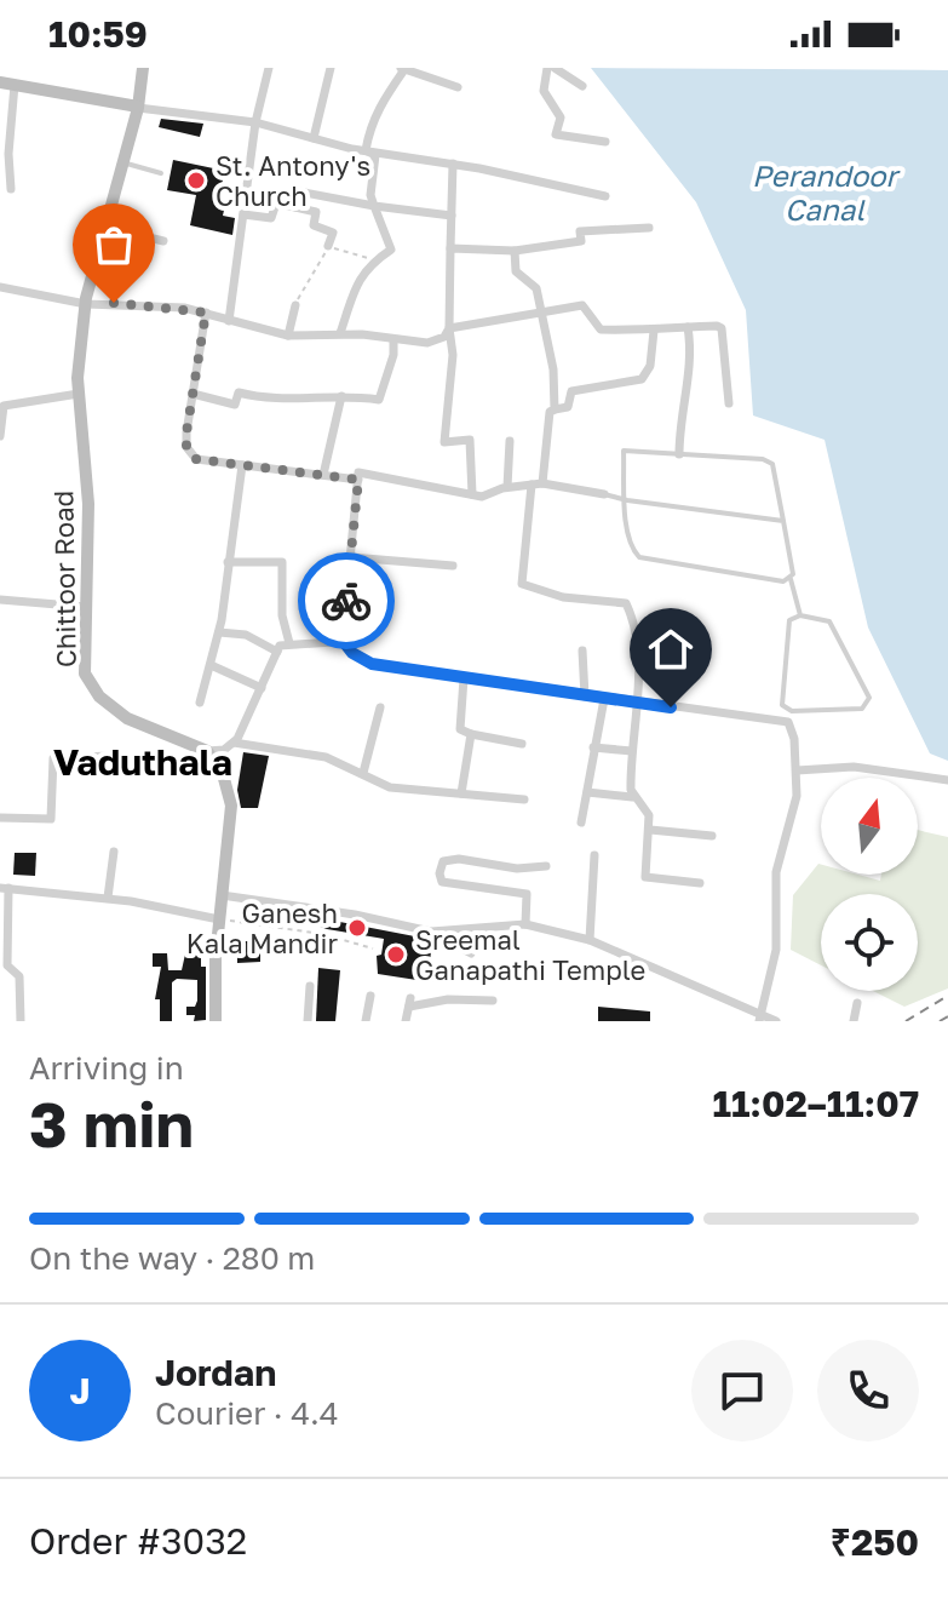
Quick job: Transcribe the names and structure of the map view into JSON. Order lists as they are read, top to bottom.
{
  "streets": {
    "main road": ["Chittoor Road"]
  },
  "districts": ["Vaduthala"],
  "water": ["Perandoor Canal"],
  "places": ["St. Antony's Church", "Ganesh Kala Mandir", "Sreemal Ganapathi Temple"],
  "north": "top",
  "page": {
    "status": "10:59",
    "heading": ["3 min", "Arriving in", "11:02–11:07"],
    "panel": [
      "Jordan",
      "Courier · 4.4",
      "Order #3032",
      "₹250"
    ],
    "bar": "On the way · 280 m",
    "round": "J"
  }
}
